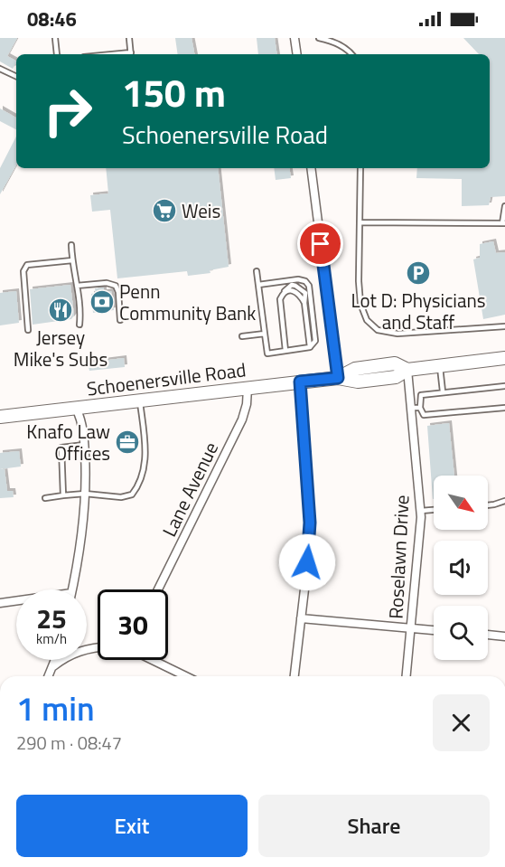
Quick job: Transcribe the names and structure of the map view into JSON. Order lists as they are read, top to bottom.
{
  "streets": {
    "main road": ["Schoenersville Road"],
    "street": ["Lane Avenue", "Roselawn Drive"]
  },
  "crossings": [
    ["Schoenersville Road", "Lane Avenue"],
    ["Schoenersville Road", "Roselawn Drive"]
  ],
  "places": {
    "supermarket": ["Weis"],
    "parking": ["Lot D: Physicians and Staff"],
    "bank": ["Penn Community Bank"],
    "restaurant": ["Jersey Mike's Subs"],
    "office": ["Knafo Law Offices"]
  },
  "north": "bottom right",
  "page": {
    "status": "08:46",
    "turn": ["150 m", "Schoenersville Road"],
    "speed": "25 km/h",
    "limit": "30",
    "heading": ["1 min", "290 m · 08:47"],
    "buttons": ["Exit", "Share"]
  }
}
